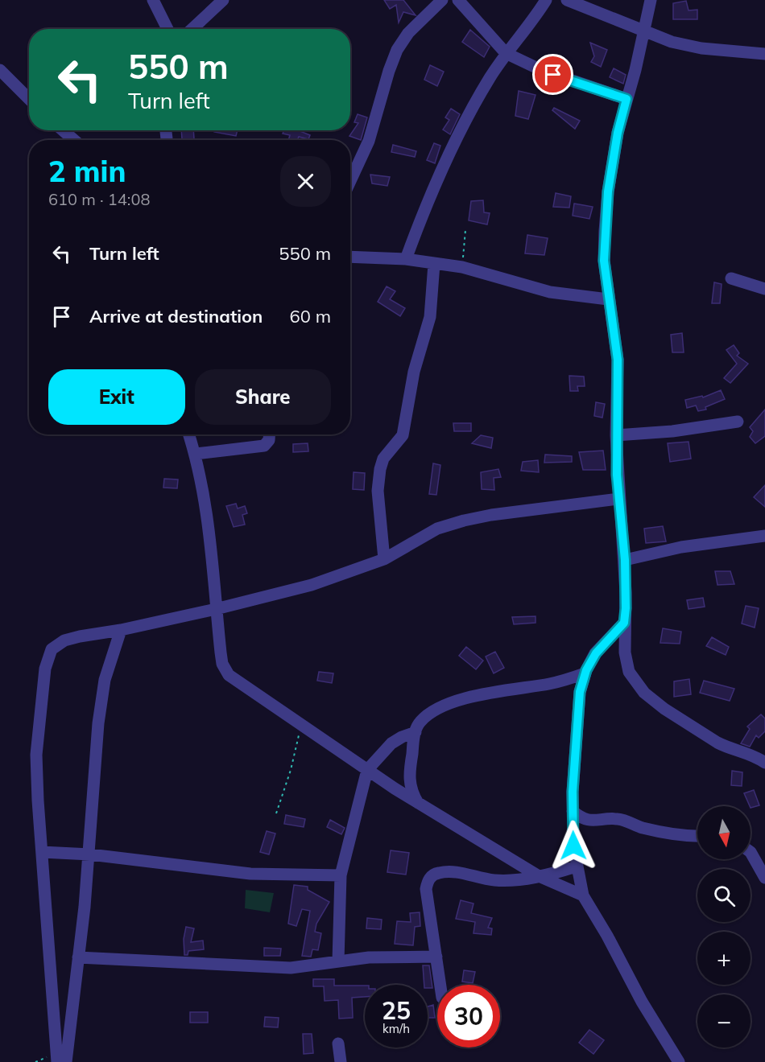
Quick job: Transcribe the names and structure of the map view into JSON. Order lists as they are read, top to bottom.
{
  "north": "bottom",
  "page": {
    "turn": ["550 m", "Turn left"],
    "heading": ["2 min", "610 m · 14:08"],
    "list": [
      {
        "name": "Turn left",
        "value": "550 m"
      },
      {
        "name": "Arrive at destination",
        "value": "60 m"
      }
    ],
    "buttons": ["Exit", "Share"],
    "map_buttons": ["+", "−"],
    "speed": "25 km/h",
    "limit": "30"
  }
}
